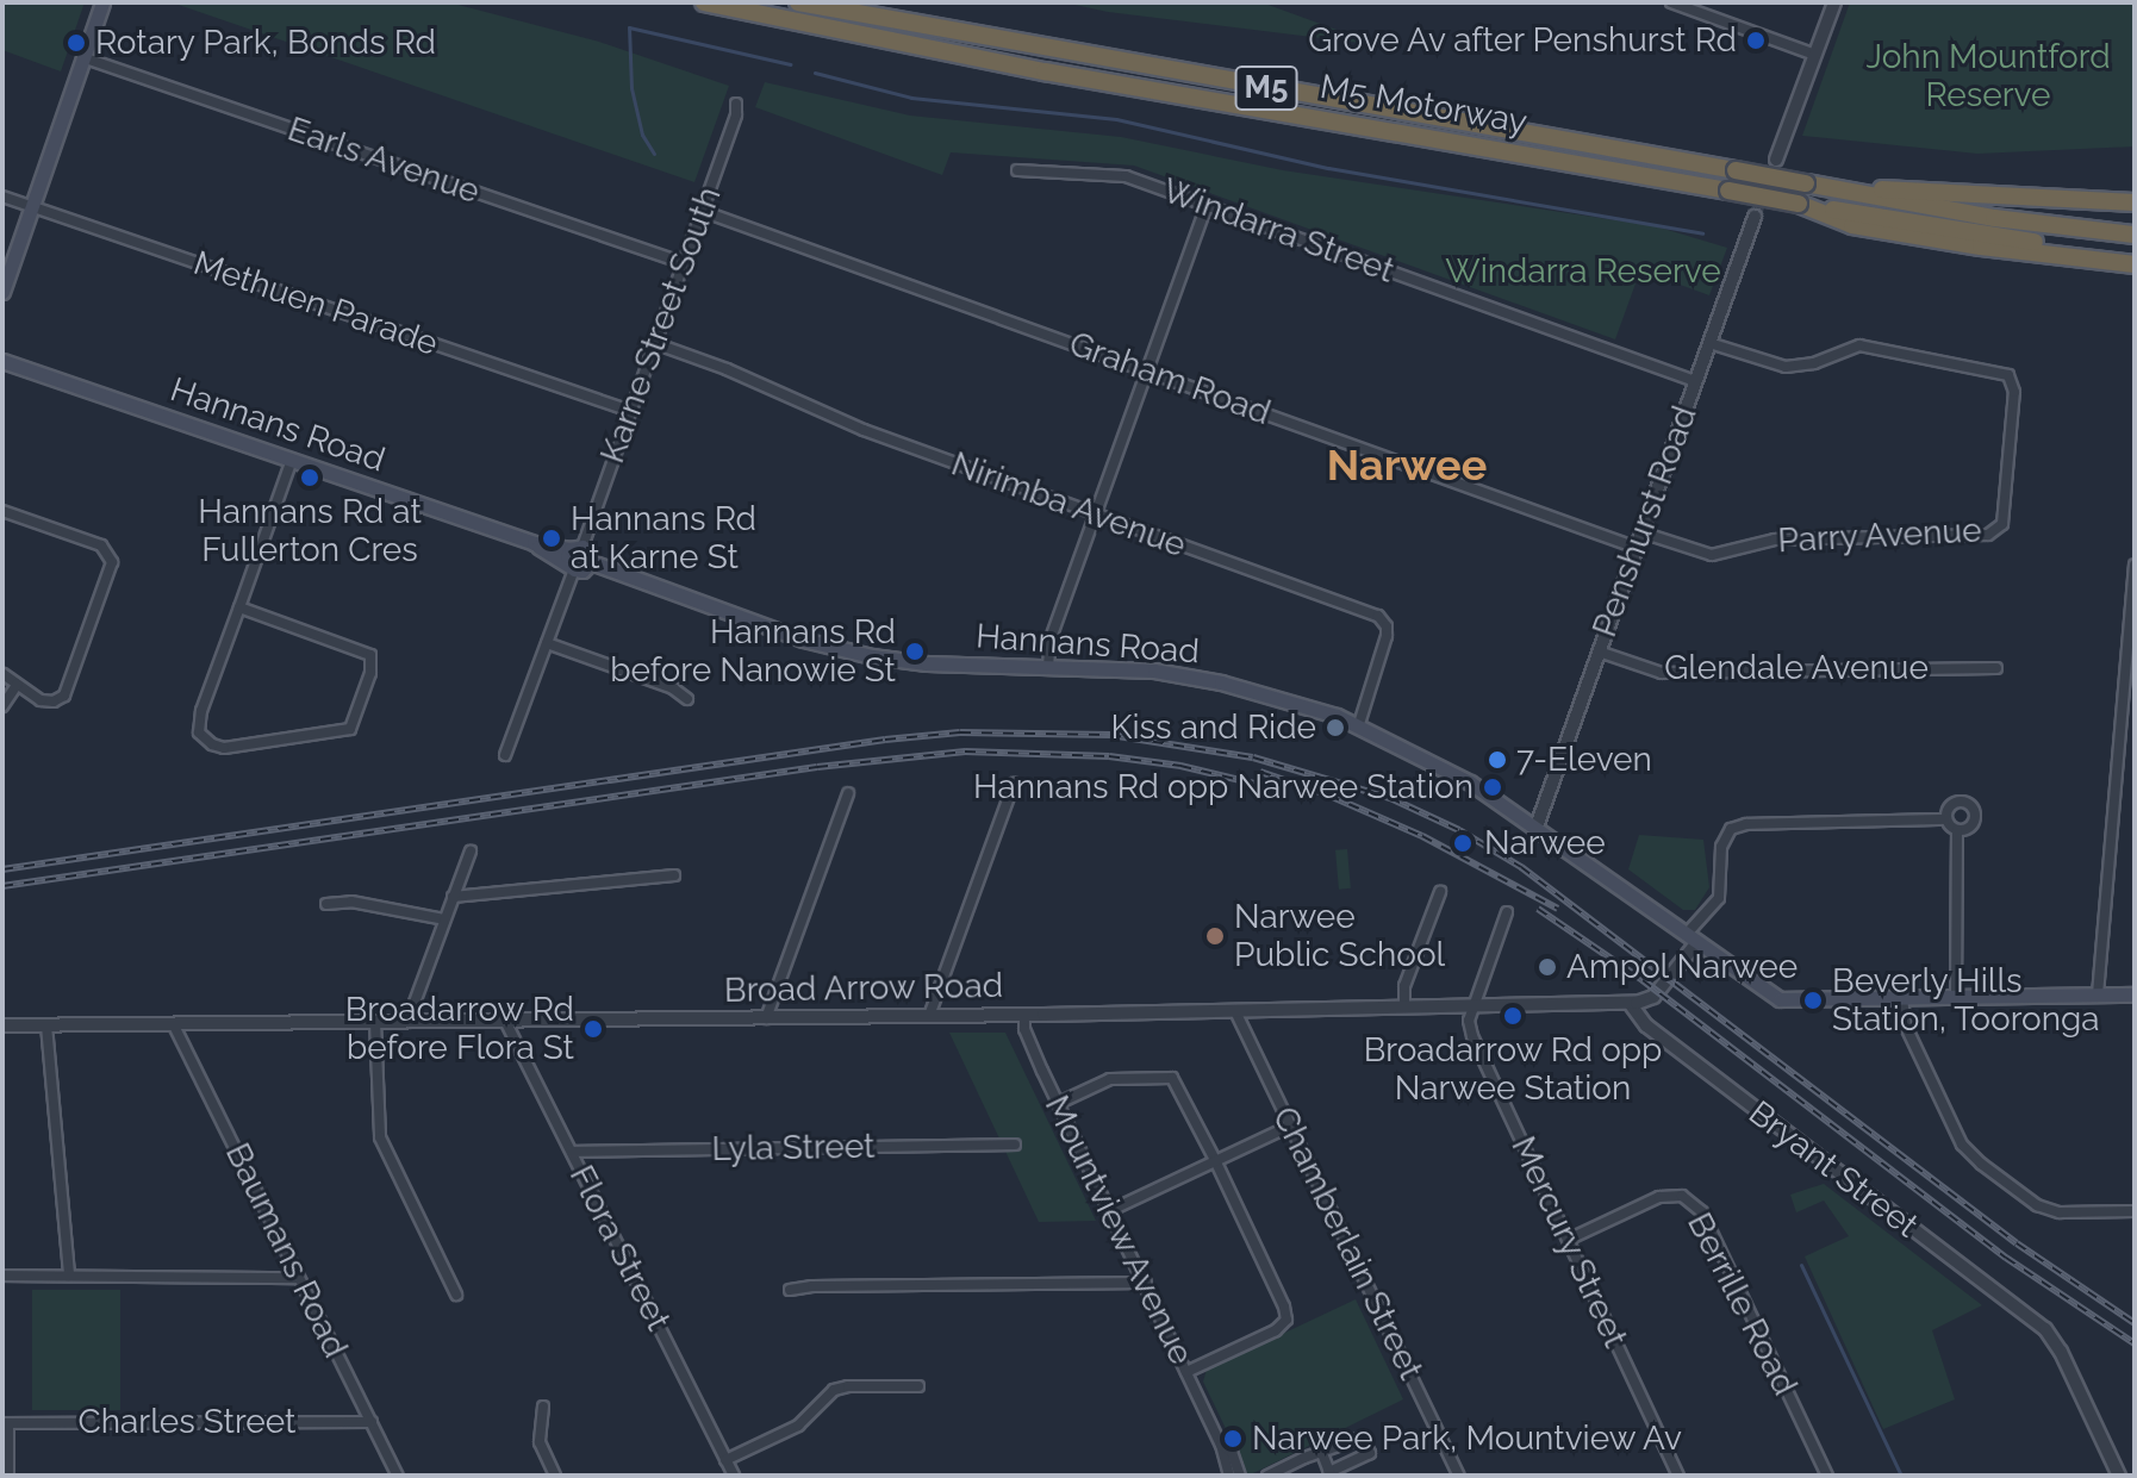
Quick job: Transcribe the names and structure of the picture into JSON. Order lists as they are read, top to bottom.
{
  "streets": {
    "highway": ["M5", "M5 Motorway"],
    "main road": ["Hannans Road"],
    "street": [
      "Earls Avenue",
      "Windarra Street",
      "Methuen Parade",
      "Karne Street South",
      "Graham Road",
      "Nirimba Avenue",
      "Penshurst Road",
      "Parry Avenue",
      "Glendale Avenue",
      "Broad Arrow Road",
      "Lyla Street",
      "Bryant Street",
      "Mountview Avenue",
      "Mercury Street",
      "Chamberlain Street",
      "Flora Street",
      "Baumans Road",
      "Berrille Road",
      "Charles Street"
    ]
  },
  "crossings": [
    ["M5", "M5 Motorway"],
    ["Earls Avenue", "Karne Street South"],
    ["Windarra Street", "Penshurst Road"],
    ["Methuen Parade", "Karne Street South"],
    ["Karne Street South", "Graham Road"],
    ["Karne Street South", "Hannans Road"],
    ["Karne Street South", "Nirimba Avenue"],
    ["Graham Road", "Penshurst Road"],
    ["Hannans Road", "Nirimba Avenue"],
    ["Hannans Road", "Penshurst Road"],
    ["Penshurst Road", "Parry Avenue"],
    ["Penshurst Road", "Glendale Avenue"],
    ["Broad Arrow Road", "Bryant Street"],
    ["Broad Arrow Road", "Mountview Avenue"],
    ["Broad Arrow Road", "Mercury Street"],
    ["Broad Arrow Road", "Chamberlain Street"],
    ["Broad Arrow Road", "Flora Street"],
    ["Broad Arrow Road", "Baumans Road"],
    ["Lyla Street", "Flora Street"],
    ["Mercury Street", "Berrille Road"],
    ["Baumans Road", "Charles Street"]
  ],
  "districts": ["Narwee"],
  "parks": ["John Mountford Reserve", "Windarra Reserve"],
  "places": [
    "Grove Av after Penshurst Rd",
    "Rotary Park, Bonds Rd",
    "Hannans Rd at Fullerton Cres",
    "Hannans Rd at Karne St",
    "Hannans Rd before Nanowie St",
    "Kiss and Ride",
    "7-Eleven",
    "Hannans Rd opp Narwee Station",
    "Narwee",
    "Narwee Public School",
    "Ampol Narwee",
    "Beverly Hills Station, Tooronga",
    "Broadarrow Rd opp Narwee Station",
    "Broadarrow Rd before Flora St",
    "Narwee Park, Mountview Av"
  ]
}
